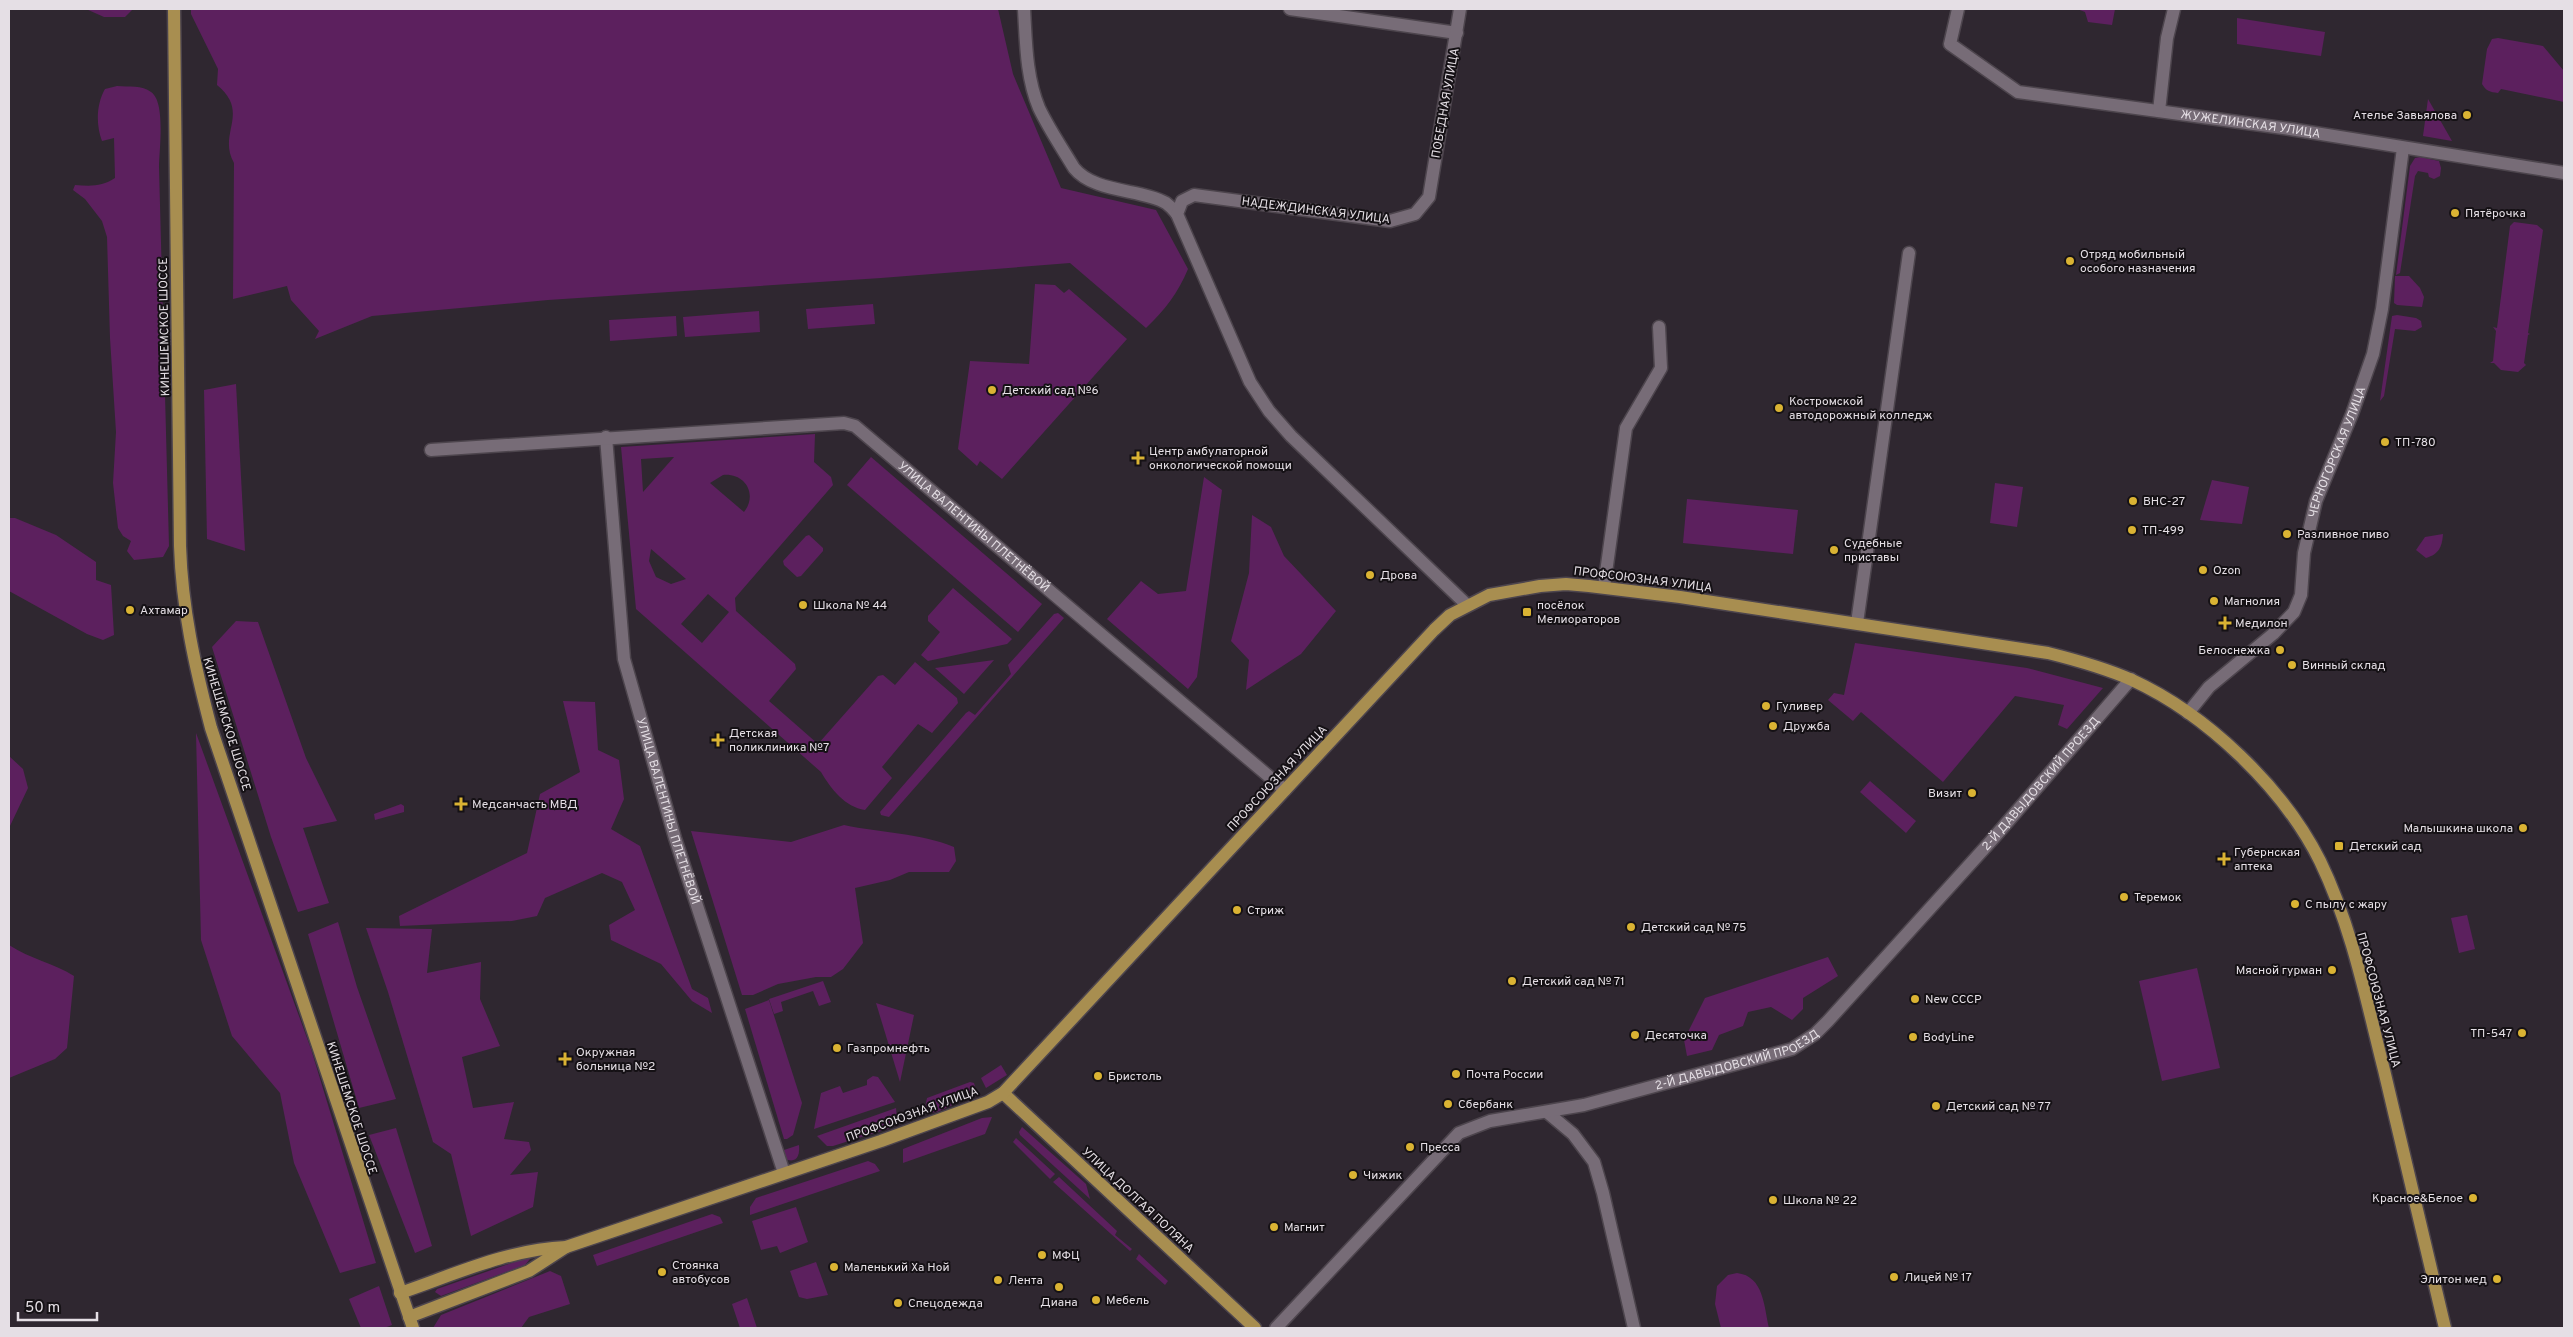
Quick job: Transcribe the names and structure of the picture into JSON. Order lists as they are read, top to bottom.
{
  "streets": {
    "main road": ["КИНЕШЕМСКОЕ ШОССЕ", "ПРОФСОЮЗНАЯ УЛИЦА", "УЛИЦА ДОЛГАЯ ПОЛЯНА"],
    "street": [
      "ПОБЕДНАЯ УЛИЦА",
      "ЖУЖЕЛИНСКАЯ УЛИЦА",
      "НАДЕЖДИНСКАЯ УЛИЦА",
      "ЧЕРНОГОРСКАЯ УЛИЦА",
      "УЛИЦА ВАЛЕНТИНЫ ПЛЕТНЁВОЙ",
      "2-Й ДАВЫДОВСКИЙ ПРОЕЗД"
    ]
  },
  "crossings": [
    ["ПОБЕДНАЯ УЛИЦА", "НАДЕЖДИНСКАЯ УЛИЦА"],
    ["ЖУЖЕЛИНСКАЯ УЛИЦА", "ЧЕРНОГОРСКАЯ УЛИЦА"],
    ["КИНЕШЕМСКОЕ ШОССЕ", "ПРОФСОЮЗНАЯ УЛИЦА"],
    ["ЧЕРНОГОРСКАЯ УЛИЦА", "ПРОФСОЮЗНАЯ УЛИЦА"],
    ["УЛИЦА ВАЛЕНТИНЫ ПЛЕТНЁВОЙ", "ПРОФСОЮЗНАЯ УЛИЦА"],
    ["ПРОФСОЮЗНАЯ УЛИЦА", "2-Й ДАВЫДОВСКИЙ ПРОЕЗД"],
    ["ПРОФСОЮЗНАЯ УЛИЦА", "УЛИЦА ДОЛГАЯ ПОЛЯНА"]
  ],
  "places": {
    "other": [
      "Ателье Завьялова",
      "Пятёрочка",
      "Отряд мобильный особого назначения",
      "Детский сад №6",
      "Костромской автодорожный колледж",
      "ТП-780",
      "ВНС-27",
      "ТП-499",
      "Разливное пиво",
      "Судебные приставы",
      "Ozon",
      "Дрова",
      "Магнолия",
      "Школа № 44",
      "Ахтамар",
      "Белоснежка",
      "Винный склад",
      "Гуливер",
      "Дружба",
      "Визит",
      "Малышкина школа",
      "Теремок",
      "С пылу с жару",
      "Стриж",
      "Детский сад № 75",
      "Мясной гурман",
      "Детский сад № 71",
      "New СССР",
      "ТП-547",
      "Десяточка",
      "BodyLine",
      "Газпромнефть",
      "Почта России",
      "Бристоль",
      "Сбербанк",
      "Детский сад № 77",
      "Пресса",
      "Чижик",
      "Красное&Белое",
      "Школа № 22",
      "Магнит",
      "МФЦ",
      "Маленький Ха Ной",
      "Стоянка автобусов",
      "Лицей № 17",
      "Элитон мед",
      "Лента",
      "Диана",
      "Мебель",
      "Спецодежда"
    ],
    "health": [
      "Центр амбулаторной онкологической помощи",
      "Медилон",
      "Детская поликлиника №7",
      "Медсанчасть МВД",
      "Губернская аптека",
      "Окружная больница №2"
    ],
    "transit": ["посёлок Мелиораторов", "Детский сад"]
  },
  "scale_bar": "50 m"
}
